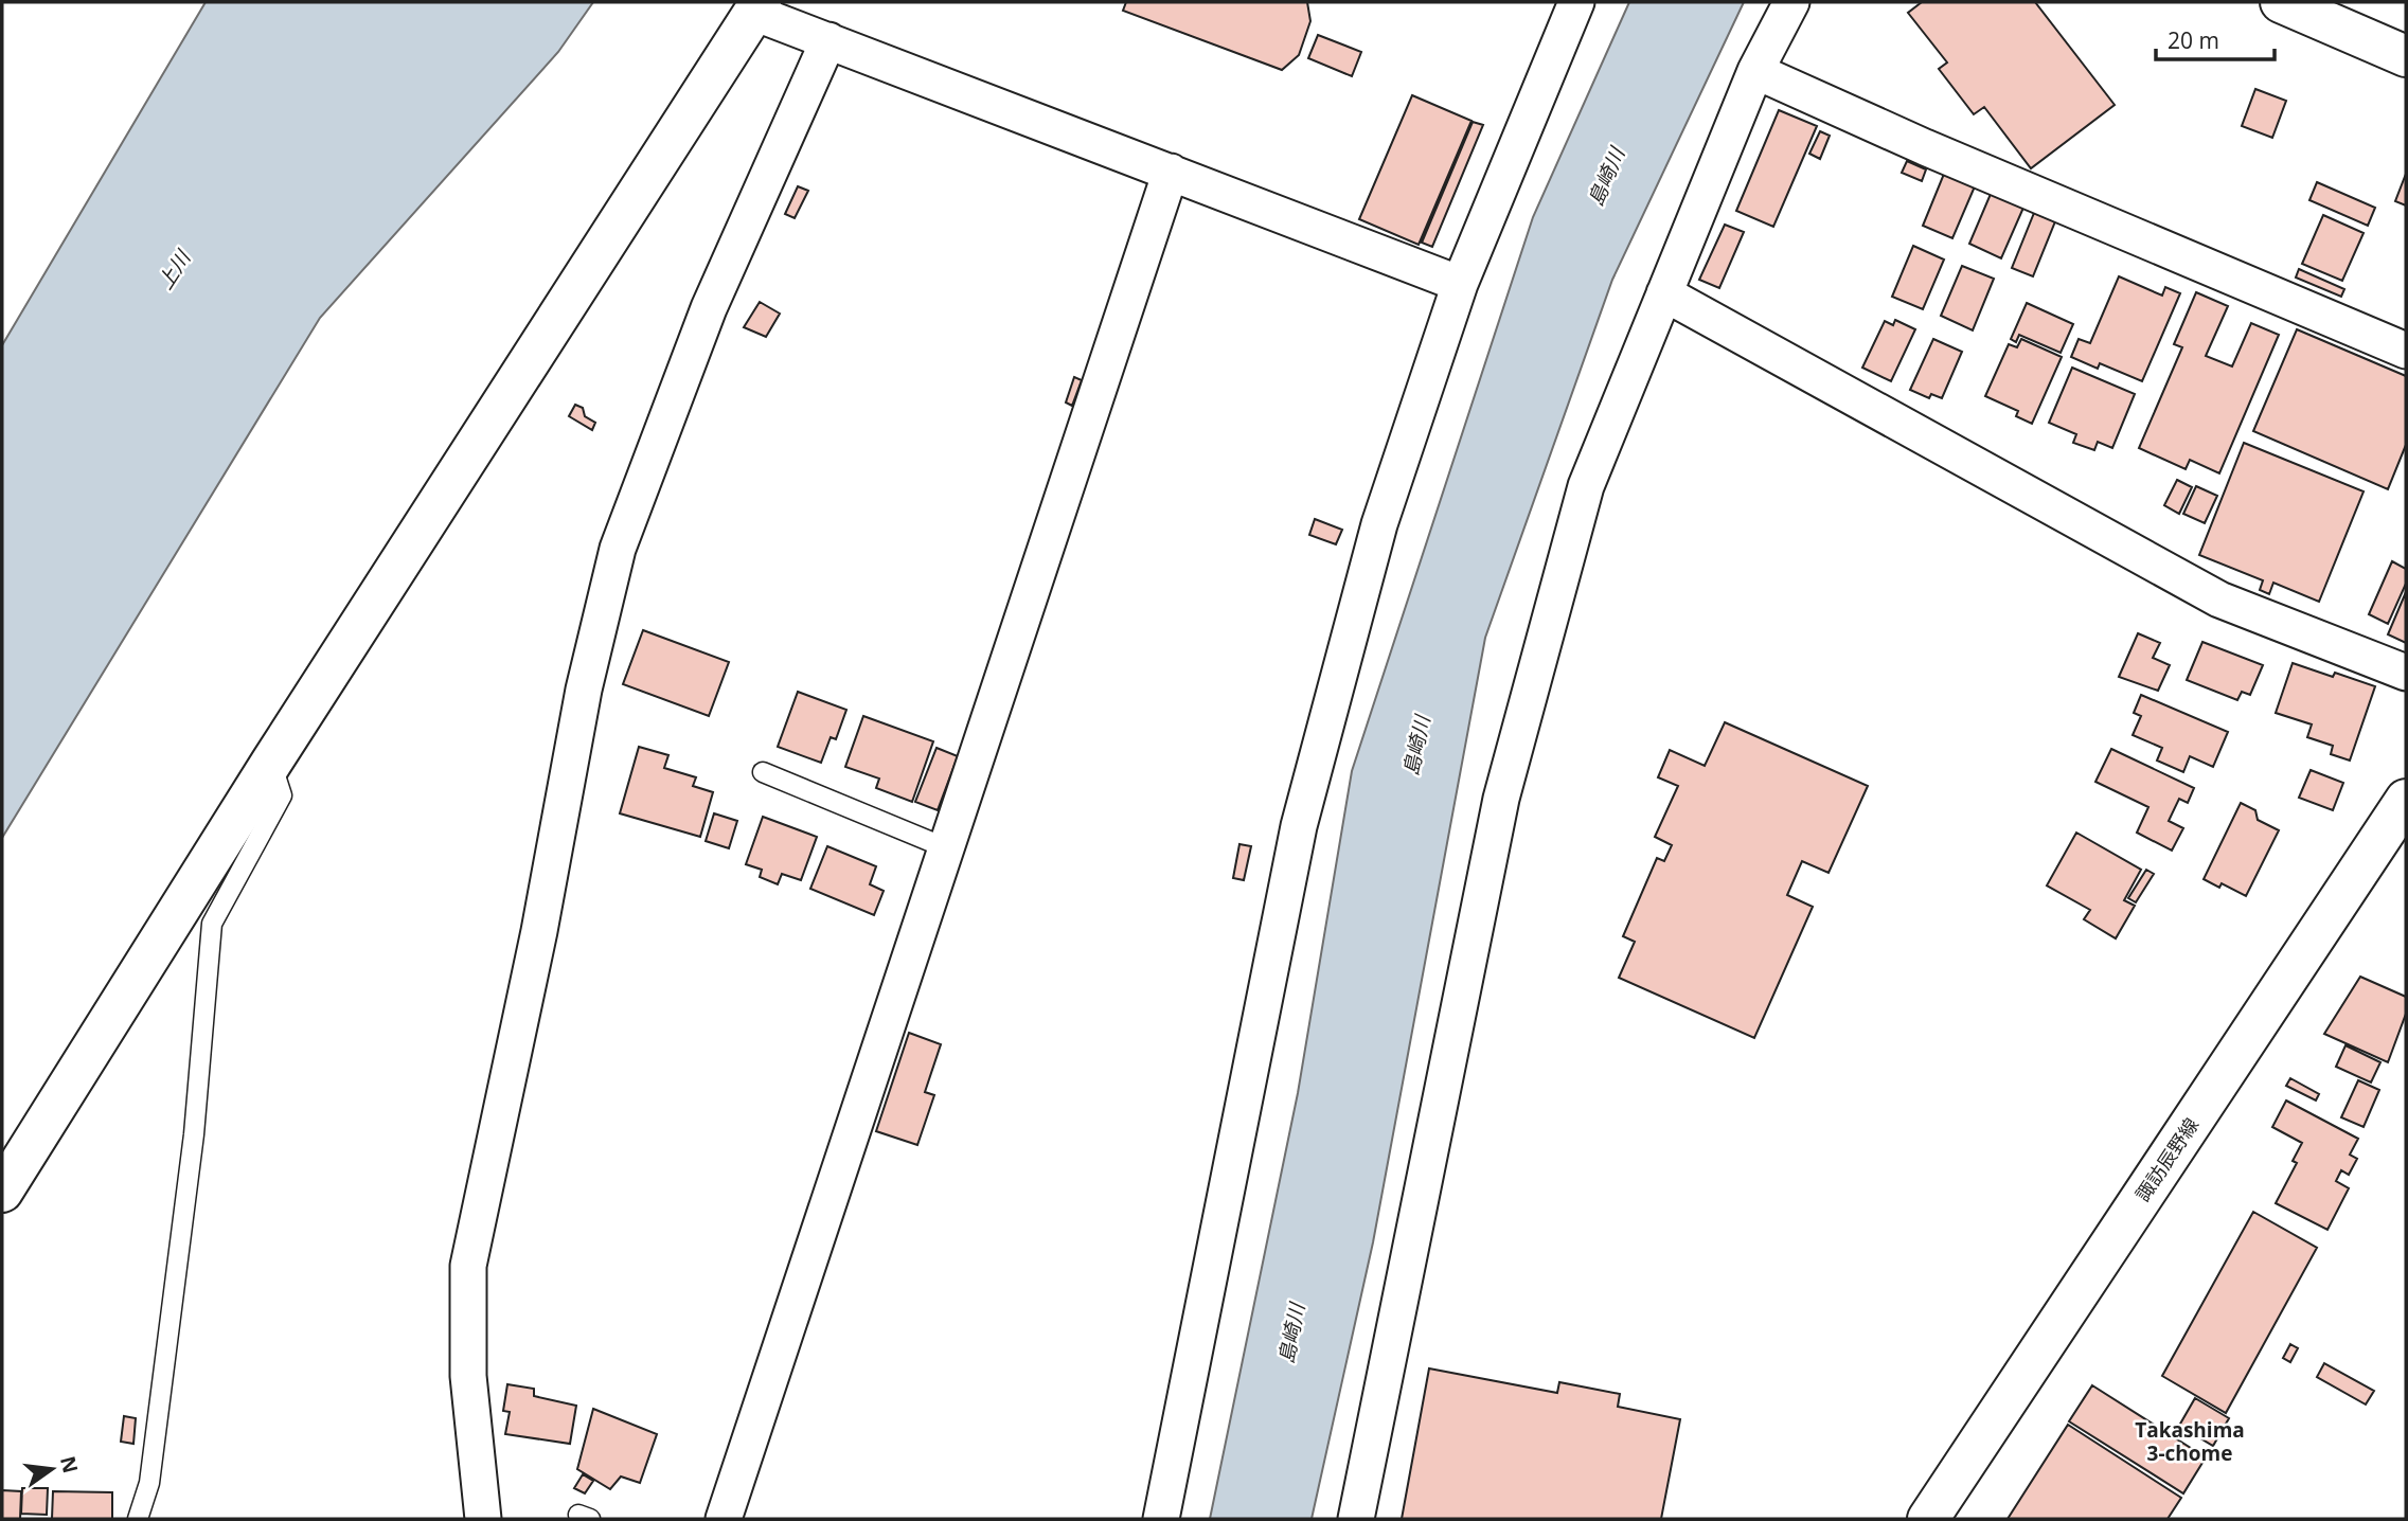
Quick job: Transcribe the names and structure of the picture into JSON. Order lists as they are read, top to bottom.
{
  "streets": {
    "street": ["諏訪辰野線"]
  },
  "districts": ["Takashima 3-chome"],
  "water": ["島崎川", "上川"],
  "scale_bar": "20 m",
  "north": "right"
}
